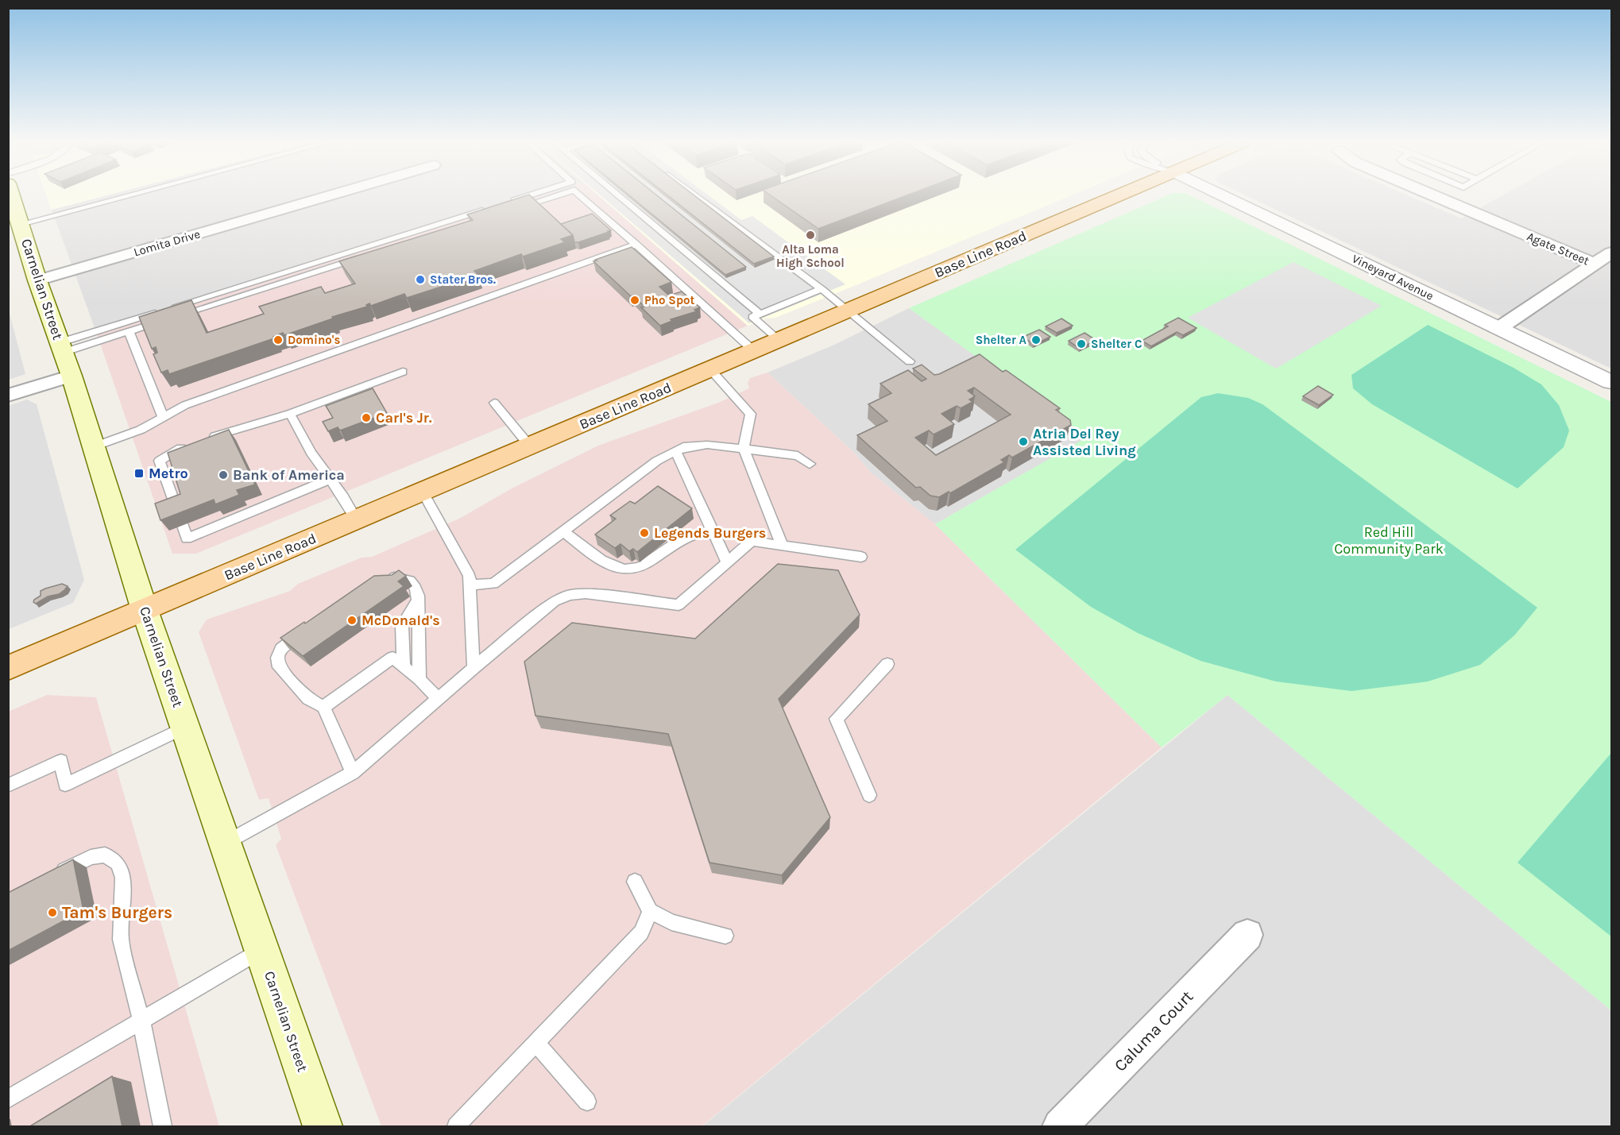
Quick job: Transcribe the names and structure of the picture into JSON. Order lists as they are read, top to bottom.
{
  "streets": {
    "main road": ["Base Line Road", "Carnelian Street"],
    "street": [
      "Lomita Drive",
      "Agate Street",
      "Vineyard Avenue",
      "Caluma Court"
    ]
  },
  "crossings": [
    ["Lomita Drive", "Carnelian Street"],
    ["Base Line Road", "Carnelian Street"]
  ],
  "parks": ["Red Hill Community Park"],
  "places": {
    "other": [
      "Alta Loma High School",
      "Stater Bros.",
      "Pho Spot",
      "Domino's",
      "Shelter A",
      "Shelter C",
      "Carl's Jr.",
      "Atria Del Rey Assisted Living",
      "Bank of America",
      "Legends Burgers",
      "McDonald's",
      "Tam's Burgers"
    ],
    "transit": ["Metro"]
  }
}
